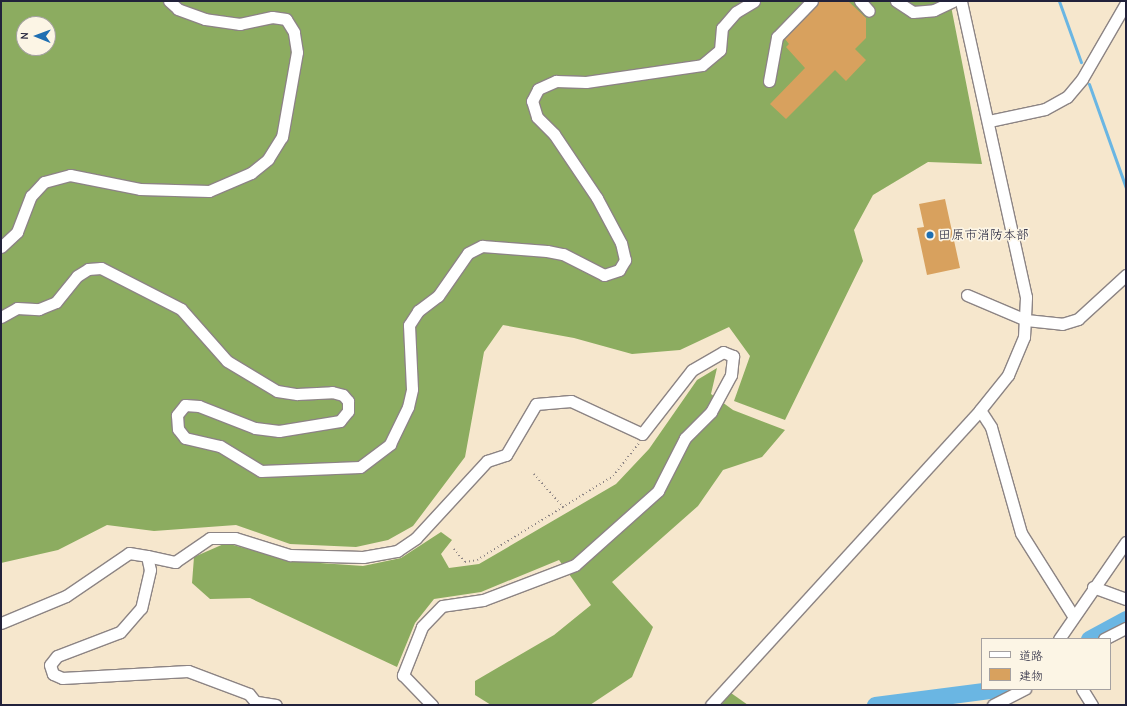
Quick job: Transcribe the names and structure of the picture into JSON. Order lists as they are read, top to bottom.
{
  "places": ["田原市消防本部"],
  "legend": ["道路", "建物"],
  "north": "left"
}
